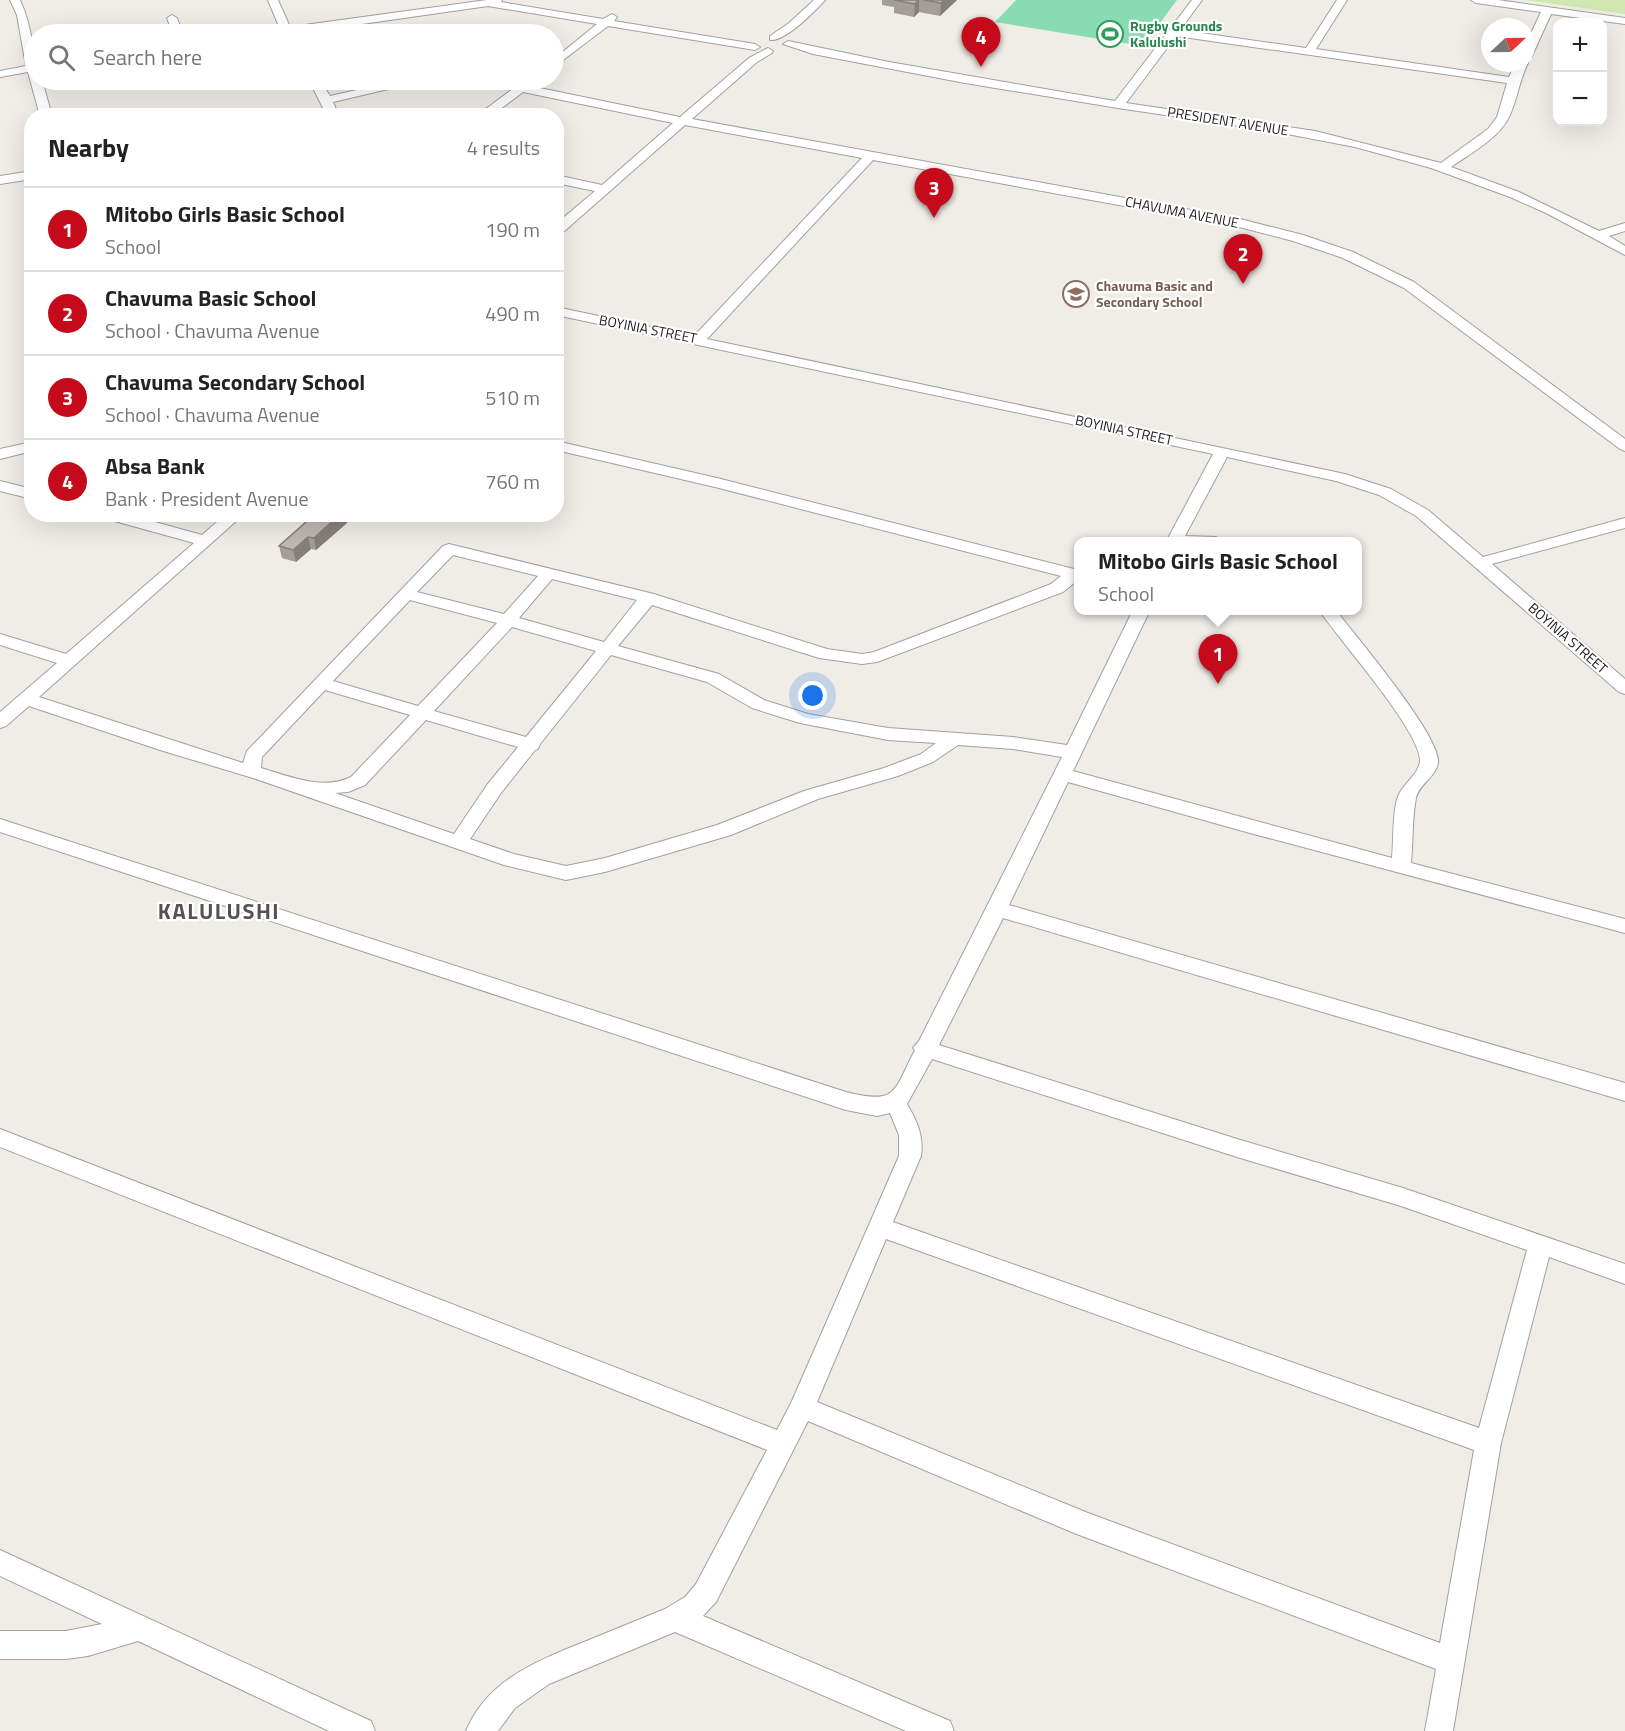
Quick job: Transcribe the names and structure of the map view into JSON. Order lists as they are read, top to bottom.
{
  "streets": {
    "street": ["PRESIDENT AVENUE", "CHAVUMA AVENUE", "BOYINIA STREET"]
  },
  "districts": ["KALULUSHI"],
  "places": {
    "sports": ["Rugby Grounds Kalulushi"],
    "school or university": ["Chavuma Basic and Secondary School"]
  },
  "north": "right",
  "page": {
    "pins": [
      "4",
      "3",
      "2",
      "1"
    ],
    "map_buttons": ["+", "−"],
    "search": "Search here",
    "heading": ["Nearby", "4 results"],
    "list": [
      {
        "mark": "1",
        "name": "Mitobo Girls Basic School",
        "note": "School",
        "value": "190 m"
      },
      {
        "mark": "2",
        "name": "Chavuma Basic School",
        "note": "School · Chavuma Avenue",
        "value": "490 m"
      },
      {
        "mark": "3",
        "name": "Chavuma Secondary School",
        "note": "School · Chavuma Avenue",
        "value": "510 m"
      },
      {
        "mark": "4",
        "name": "Absa Bank",
        "note": "Bank · President Avenue",
        "value": "760 m"
      }
    ],
    "popup": ["Mitobo Girls Basic School", "School"]
  }
}
